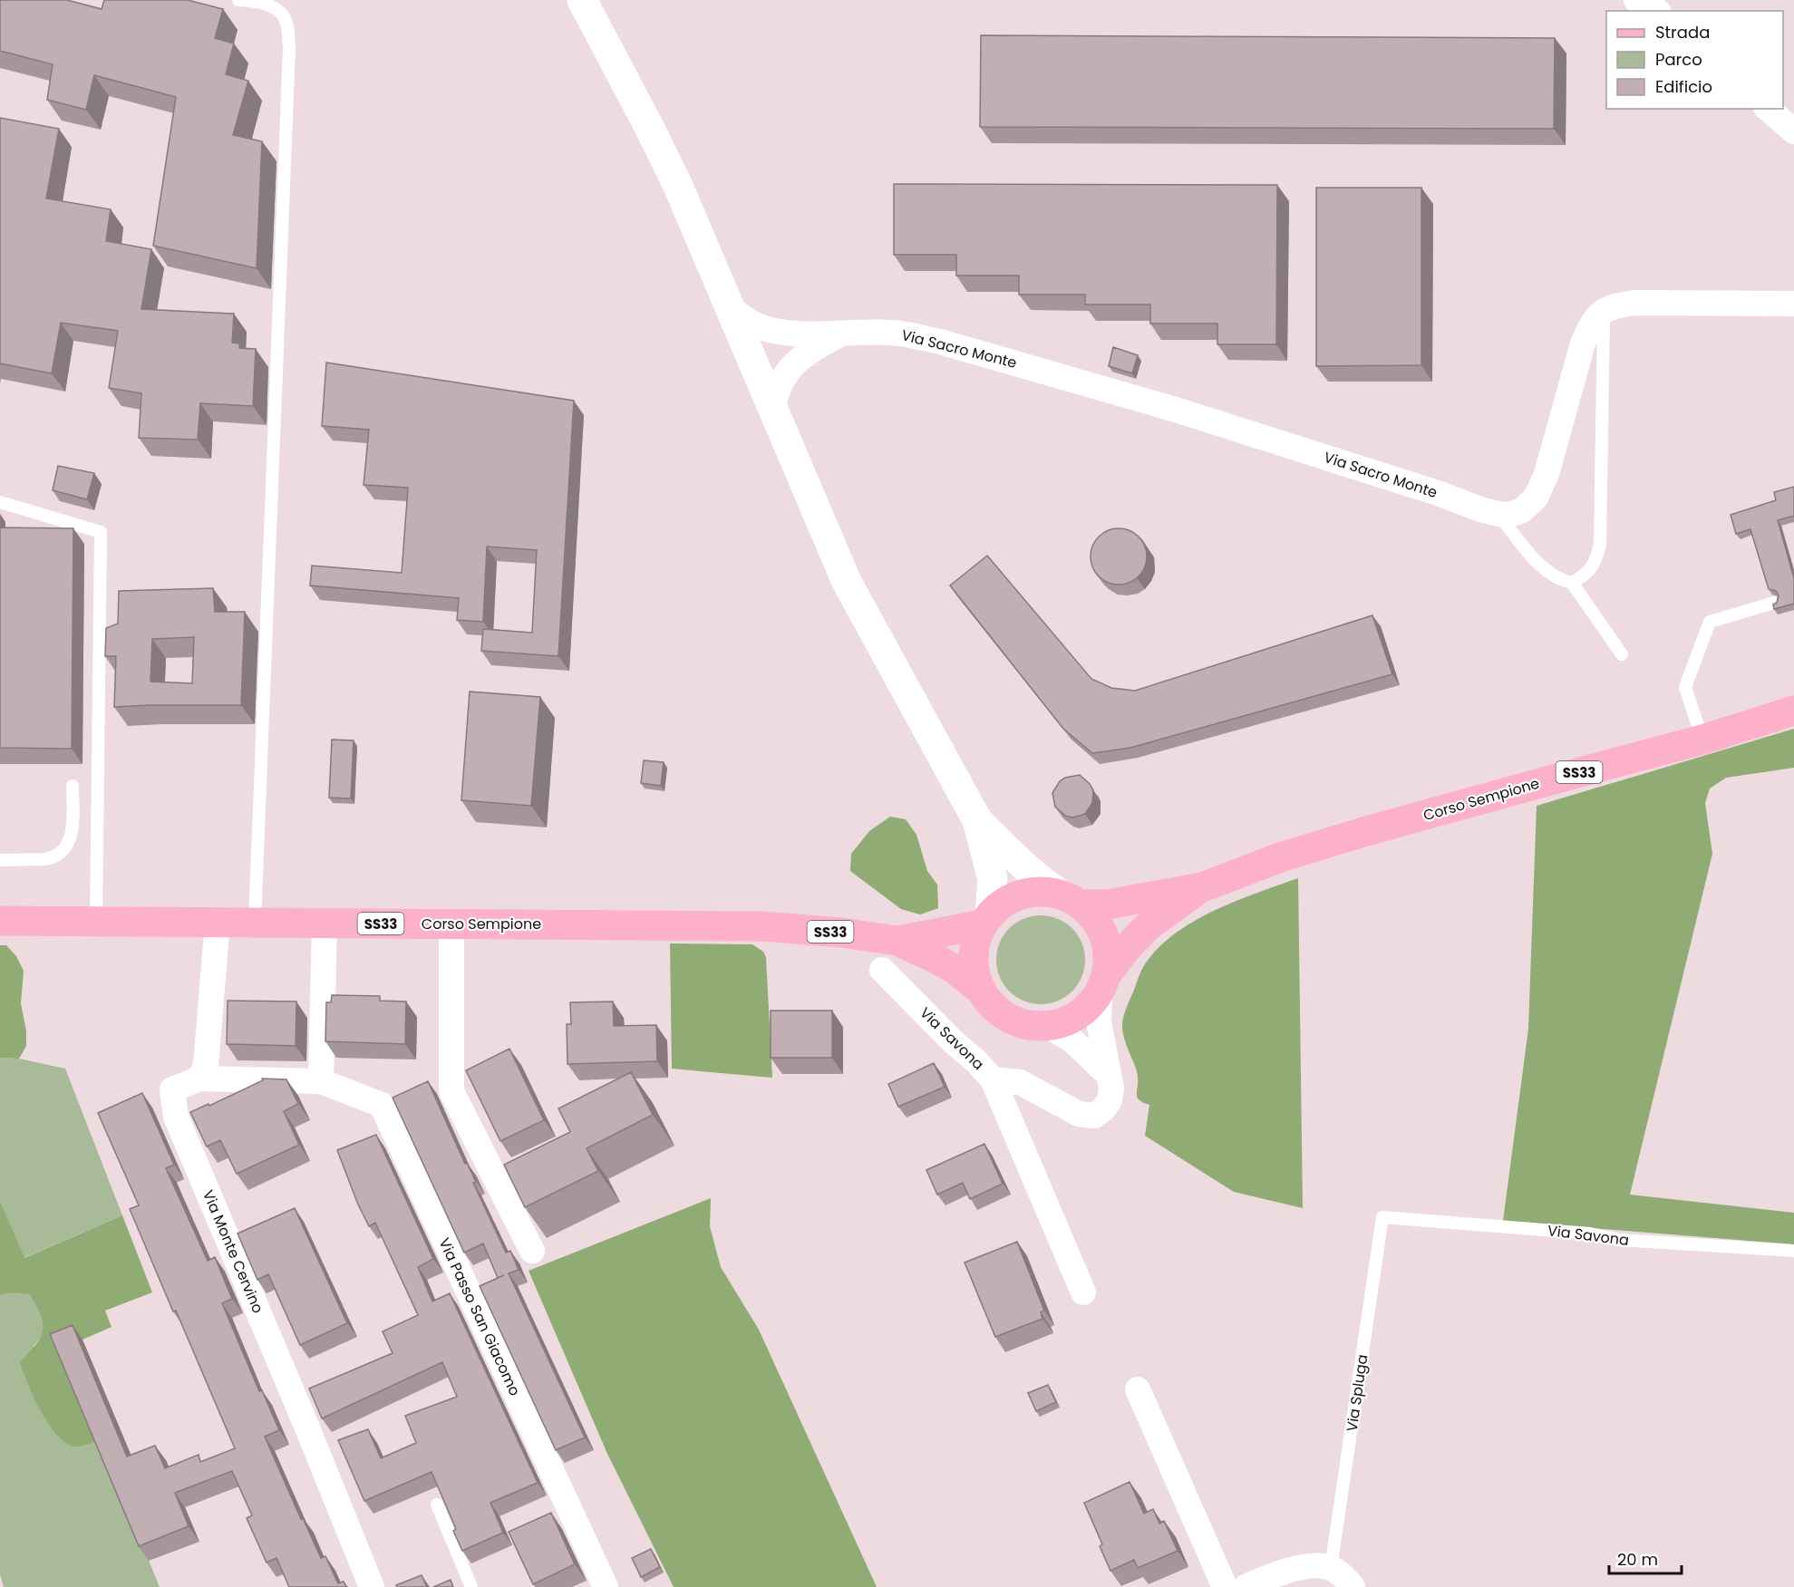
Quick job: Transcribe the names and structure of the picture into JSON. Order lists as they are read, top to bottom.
{
  "streets": {
    "main road": ["SS33", "Corso Sempione"],
    "street": [
      "Via Sacro Monte",
      "Via Savona",
      "Via Monte Cervino",
      "Via Passo San Giacomo"
    ],
    "lane": ["Via Spluga"]
  },
  "crossings": [
    ["Via Savona", "Via Spluga"],
    ["Via Monte Cervino", "Via Passo San Giacomo"]
  ],
  "legend": ["Strada", "Parco", "Edificio"],
  "scale_bar": "20 m"
}
